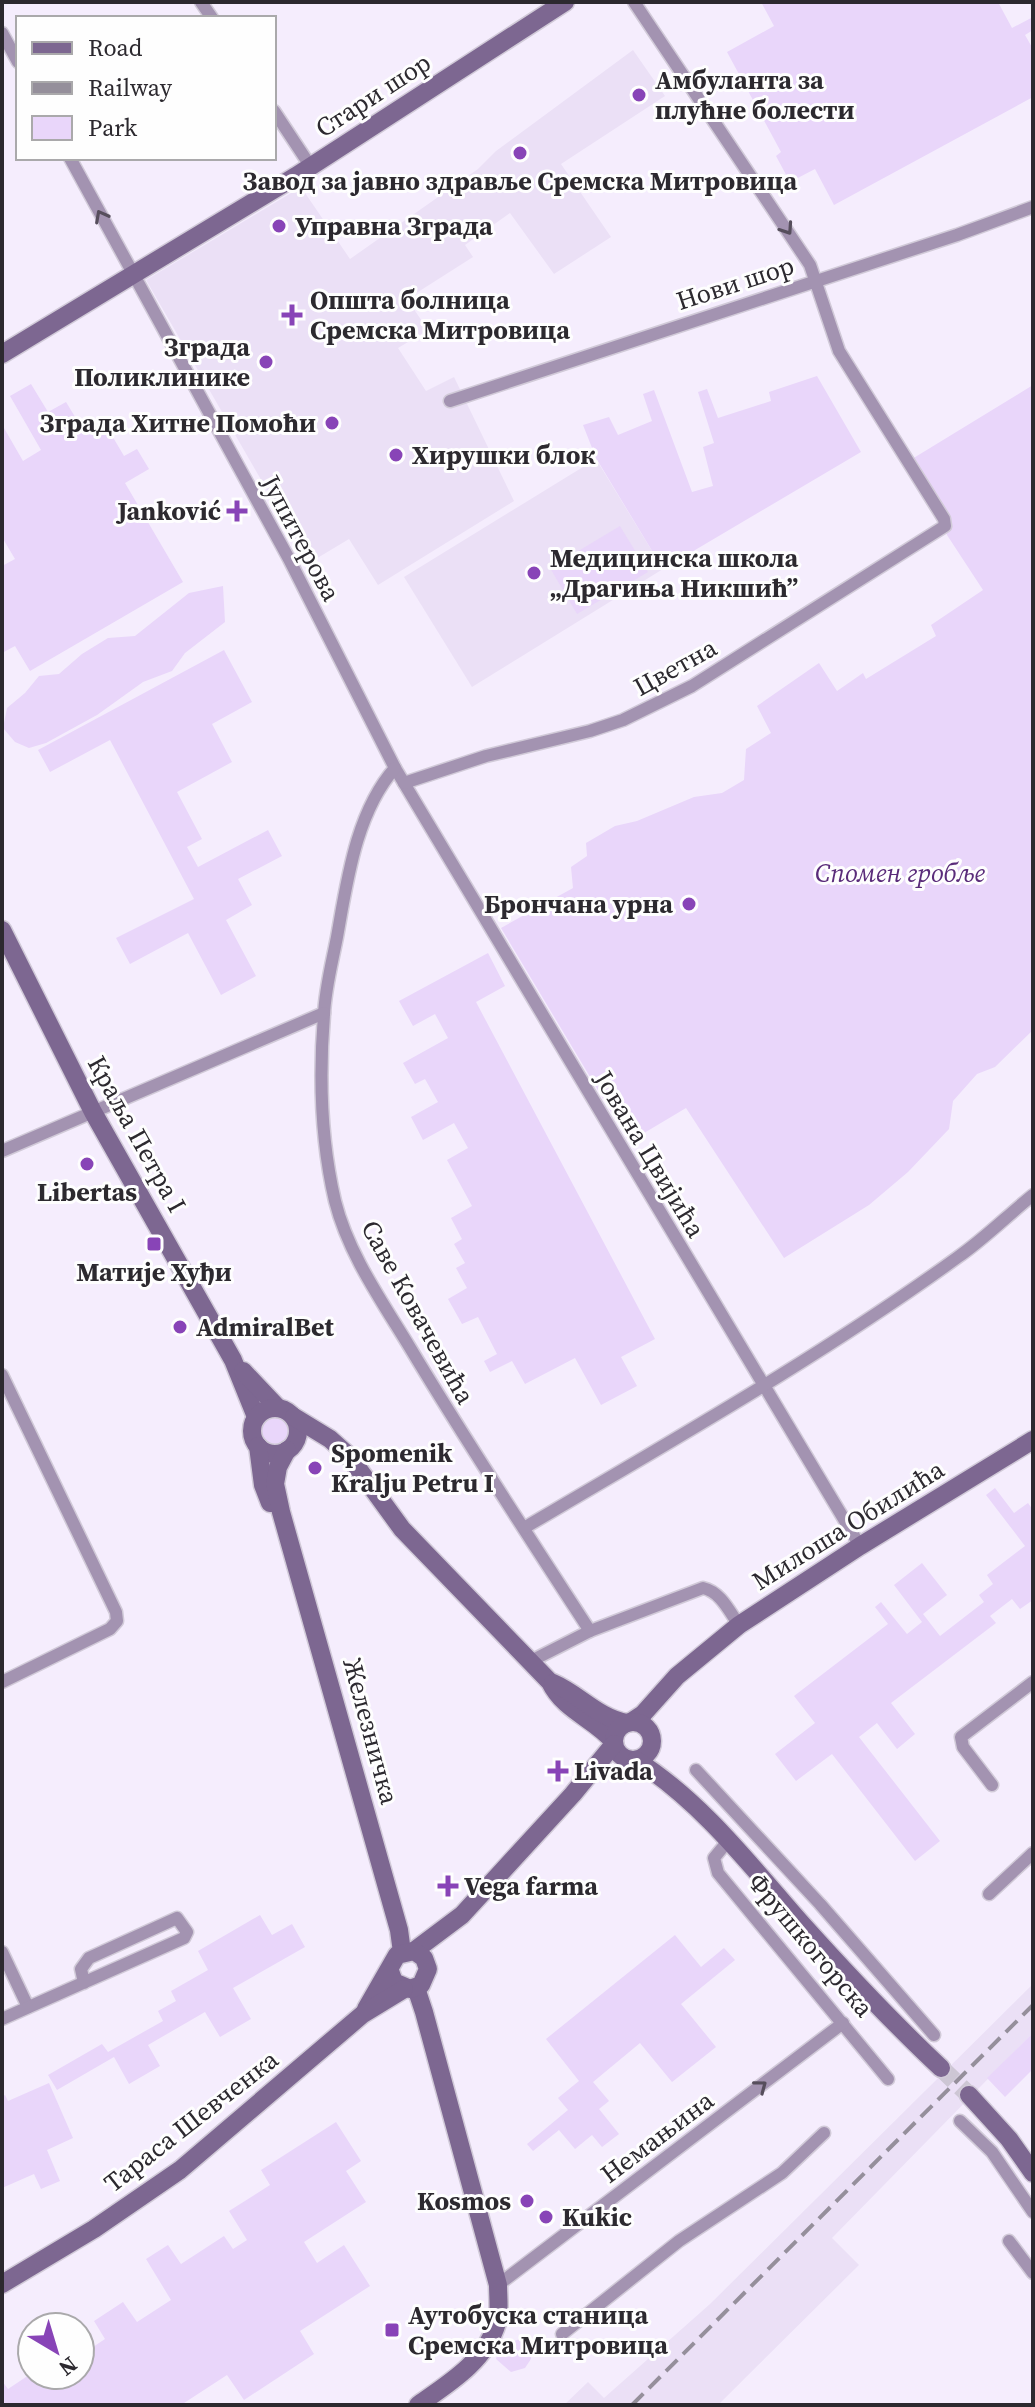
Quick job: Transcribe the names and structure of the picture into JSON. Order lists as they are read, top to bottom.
{
  "streets": {
    "street": [
      "Стари шор",
      "Нови шор",
      "Јупитерова",
      "Цветна",
      "Краља Петра I",
      "Јована Цвијића",
      "Саве Ковачевића",
      "Милоша Обилића",
      "Железничка",
      "Фрушкогорска",
      "Тараса Шевченка",
      "Немањина"
    ]
  },
  "crossings": [
    ["Стари шор", "Јупитерова"],
    ["Нови шор", "Цветна"],
    ["Јупитерова", "Цветна"],
    ["Јупитерова", "Јована Цвијића"],
    ["Јупитерова", "Саве Ковачевића"],
    ["Цветна", "Јована Цвијића"],
    ["Краља Петра I", "Железничка"],
    ["Јована Цвијића", "Милоша Обилића"],
    ["Милоша Обилића", "Фрушкогорска"],
    ["Железничка", "Тараса Шевченка"],
    ["Фрушкогорска", "Немањина"]
  ],
  "parks": ["Спомен гробље"],
  "places": {
    "other": [
      "Амбуланта за плућне болести",
      "Завод за јавно здравље Сремска Митровица",
      "Управна Зграда",
      "Зграда Поликлинике",
      "Зграда Хитне Помоћи",
      "Хирушки блок",
      "Медицинска школа „Драгиња Никшић”",
      "Брончана урна",
      "Libertas",
      "AdmiralBet",
      "Spomenik Kralju Petru I",
      "Kosmos",
      "Kukic"
    ],
    "health": [
      "Општа болница Сремска Митровица",
      "Janković",
      "Livada",
      "Vega farma"
    ],
    "transit": ["Матије Хуђи", "Аутобуска станица Сремска Митровица"]
  },
  "legend": ["Road", "Railway", "Park"],
  "north": "bottom right"
}
